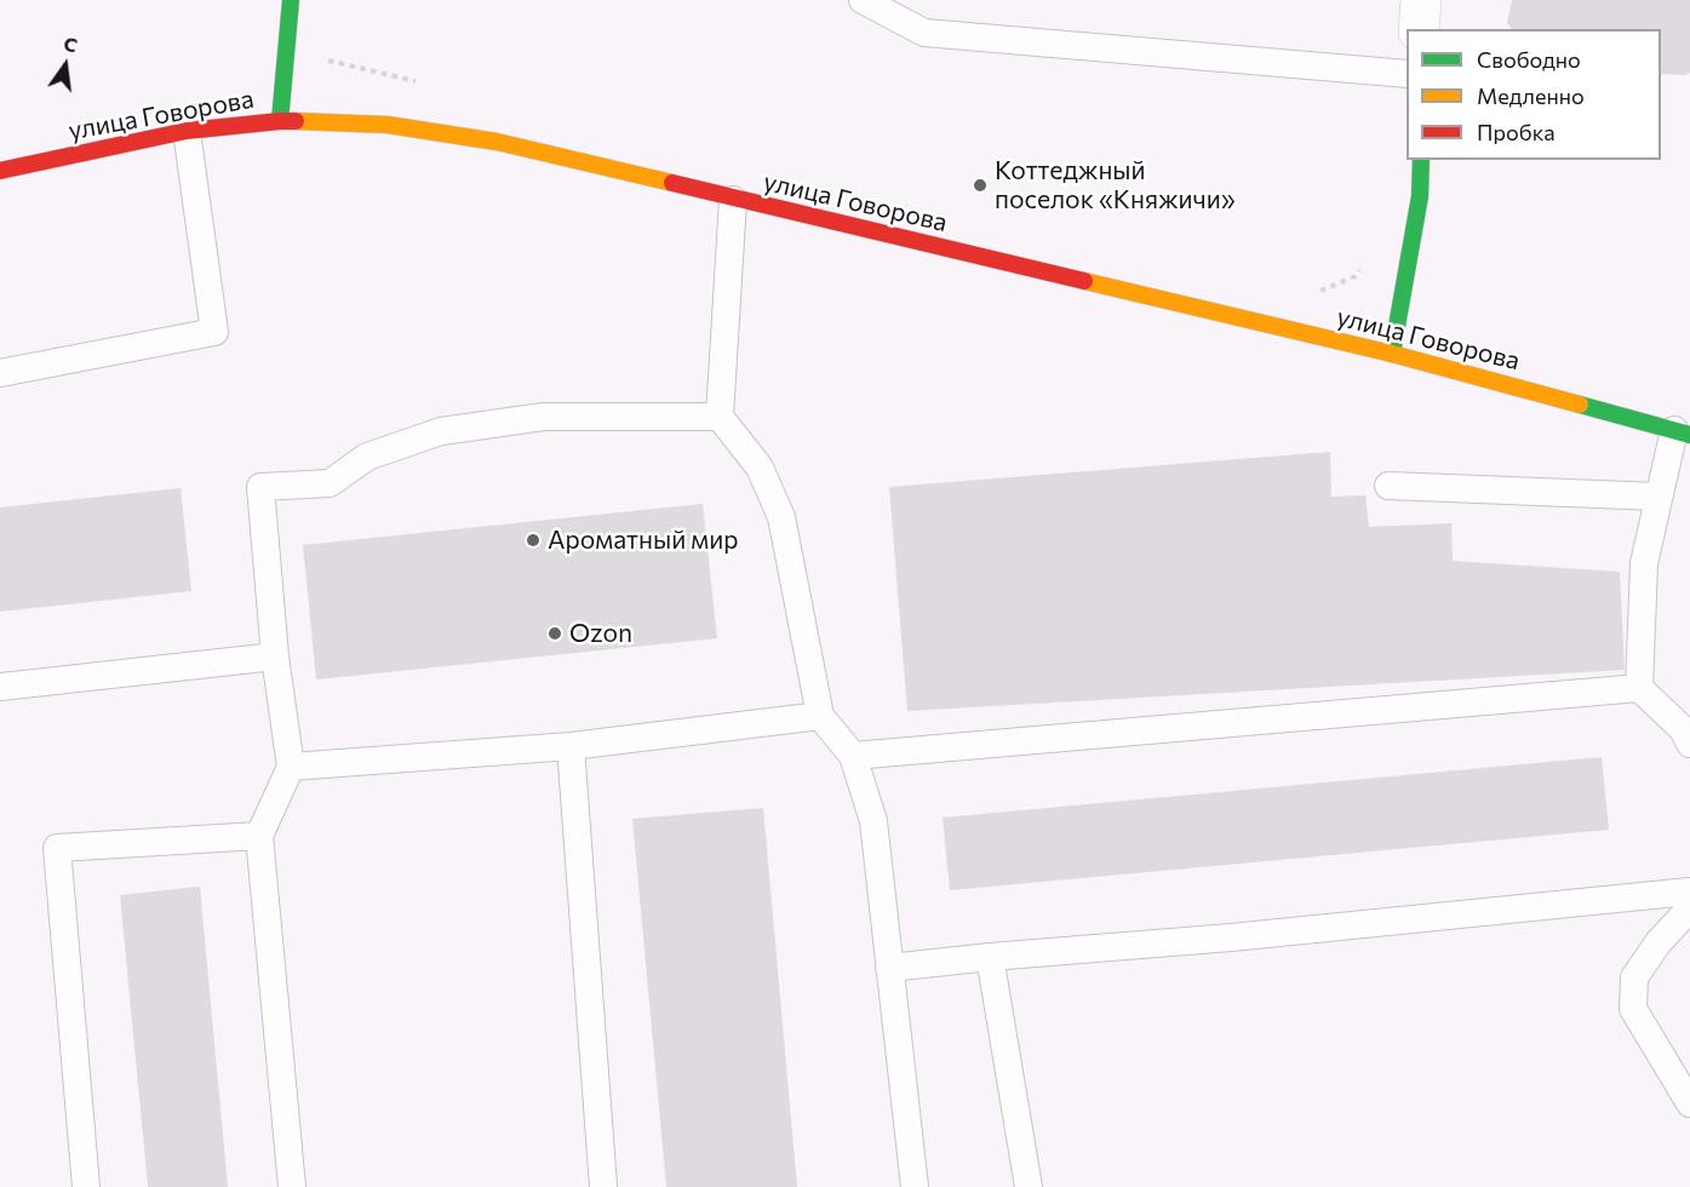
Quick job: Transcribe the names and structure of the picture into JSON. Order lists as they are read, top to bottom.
{
  "streets": {
    "main road": ["улица Говорова"]
  },
  "places": ["Коттеджный поселок «Княжичи»", "Ароматный мир", "Ozon"],
  "legend": ["Свободно", "Медленно", "Пробка"],
  "north": "top"
}
